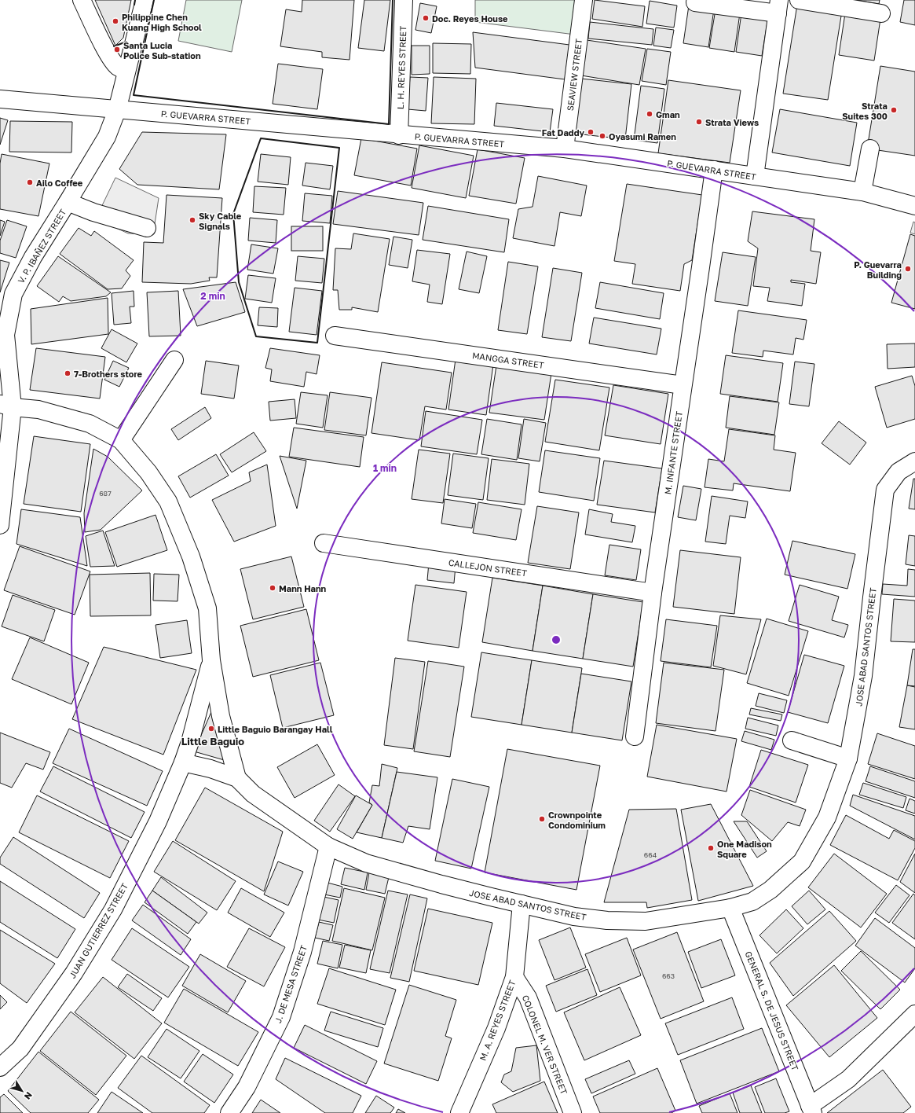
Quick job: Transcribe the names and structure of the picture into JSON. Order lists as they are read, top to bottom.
{
  "streets": {
    "street": [
      "L. H. REYES STREET",
      "SEAVIEW STREET",
      "P. GUEVARRA STREET",
      "V. P. IBAÑEZ STREET",
      "MANGGA STREET",
      "M. INFANTE STREET",
      "CALLEJON STREET",
      "JOSE ABAD SANTOS STREET",
      "JUAN GUTIERREZ STREET",
      "J. DE MESA STREET",
      "GENERAL S. DE JESUS STREET",
      "M. A. REYES STREET",
      "COLONEL M. VER STREET"
    ]
  },
  "crossings": [
    ["L. H. REYES STREET", "P. GUEVARRA STREET"],
    ["SEAVIEW STREET", "P. GUEVARRA STREET"],
    ["P. GUEVARRA STREET", "V. P. IBAÑEZ STREET"],
    ["P. GUEVARRA STREET", "M. INFANTE STREET"],
    ["V. P. IBAÑEZ STREET", "JOSE ABAD SANTOS STREET"],
    ["MANGGA STREET", "M. INFANTE STREET"],
    ["M. INFANTE STREET", "CALLEJON STREET"],
    ["JOSE ABAD SANTOS STREET", "JUAN GUTIERREZ STREET"],
    ["JOSE ABAD SANTOS STREET", "J. DE MESA STREET"],
    ["JOSE ABAD SANTOS STREET", "GENERAL S. DE JESUS STREET"],
    ["JOSE ABAD SANTOS STREET", "M. A. REYES STREET"],
    ["M. A. REYES STREET", "COLONEL M. VER STREET"]
  ],
  "districts": ["Little Baguio"],
  "places": [
    "Doc. Reyes House",
    "Philippine Chen Kuang High School",
    "Santa Lucia Police Sub-station",
    "Strata Suites 300",
    "Gman",
    "Strata Views",
    "Fat Daddy",
    "Oyasumi Ramen",
    "Ailo Coffee",
    "Sky Cable Signals",
    "P. Guevarra Building",
    "7-Brothers store",
    "Mann Hann",
    "Little Baguio Barangay Hall",
    "Crownpointe Condominium",
    "One Madison Square"
  ],
  "house_numbers": ["687", "664", "663"],
  "north": "bottom right",
  "rings": ["2 min", "1 min"]
}
